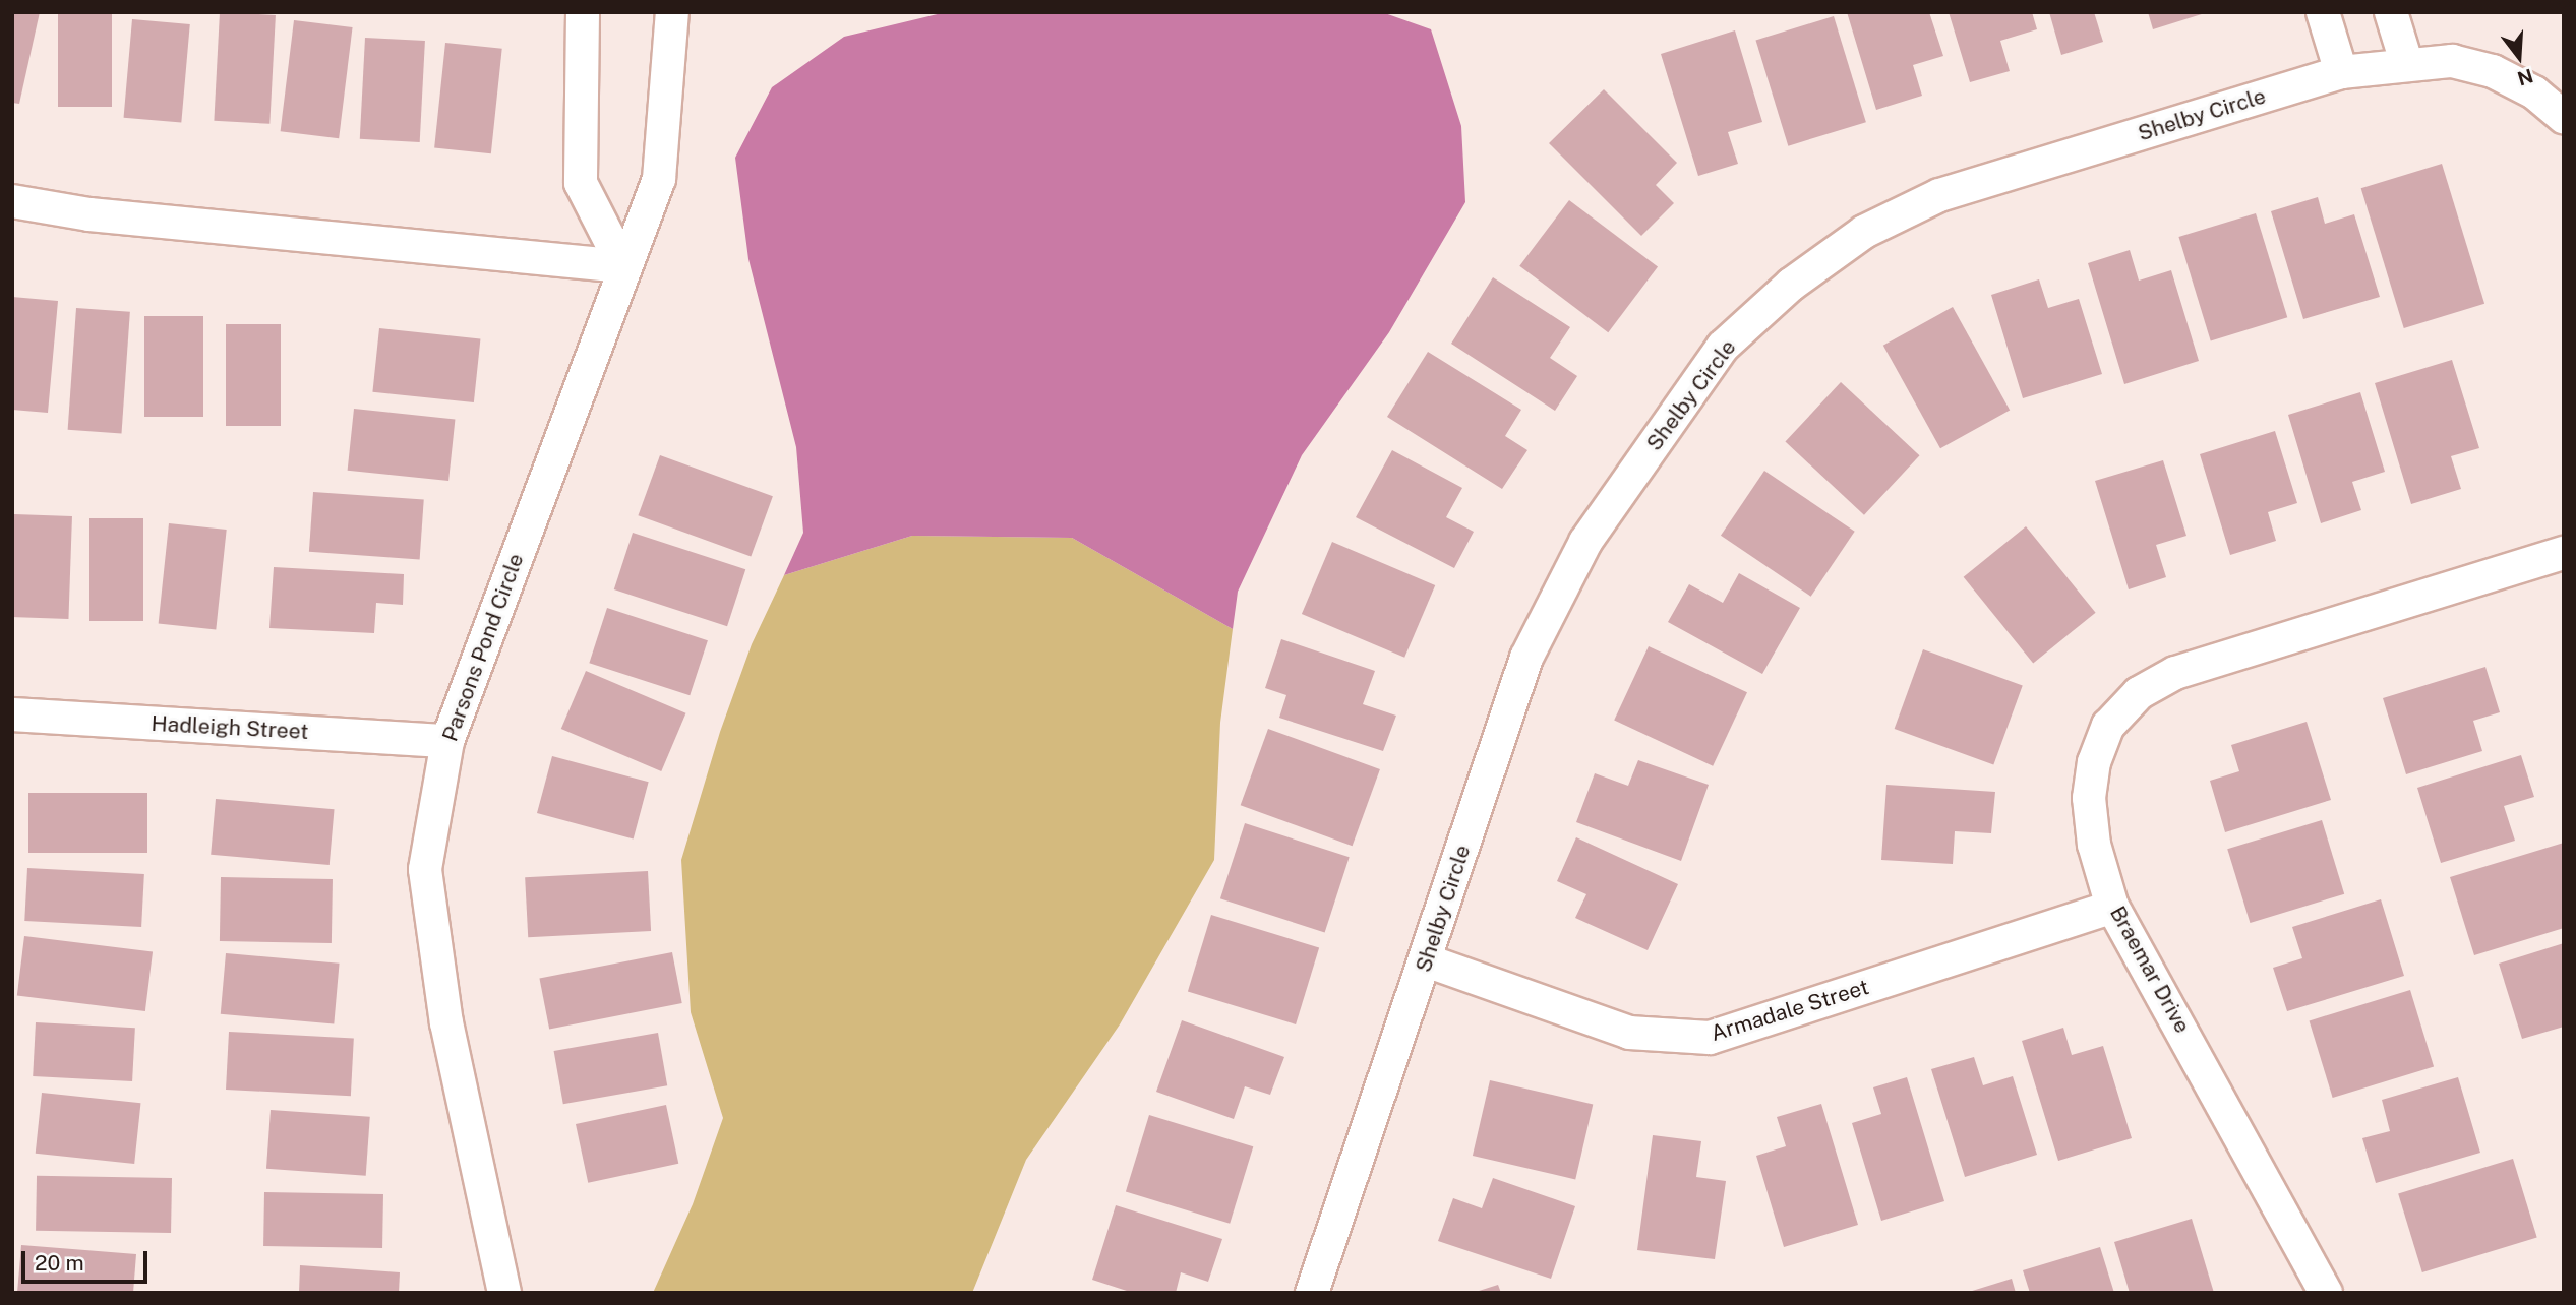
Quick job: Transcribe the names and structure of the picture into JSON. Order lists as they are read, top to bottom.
{
  "streets": {
    "street": [
      "Shelby Circle",
      "Parsons Pond Circle",
      "Hadleigh Street",
      "Braemar Drive",
      "Armadale Street"
    ]
  },
  "crossings": [
    ["Shelby Circle", "Armadale Street"],
    ["Parsons Pond Circle", "Hadleigh Street"],
    ["Braemar Drive", "Armadale Street"]
  ],
  "scale_bar": "20 m",
  "north": "bottom"
}
